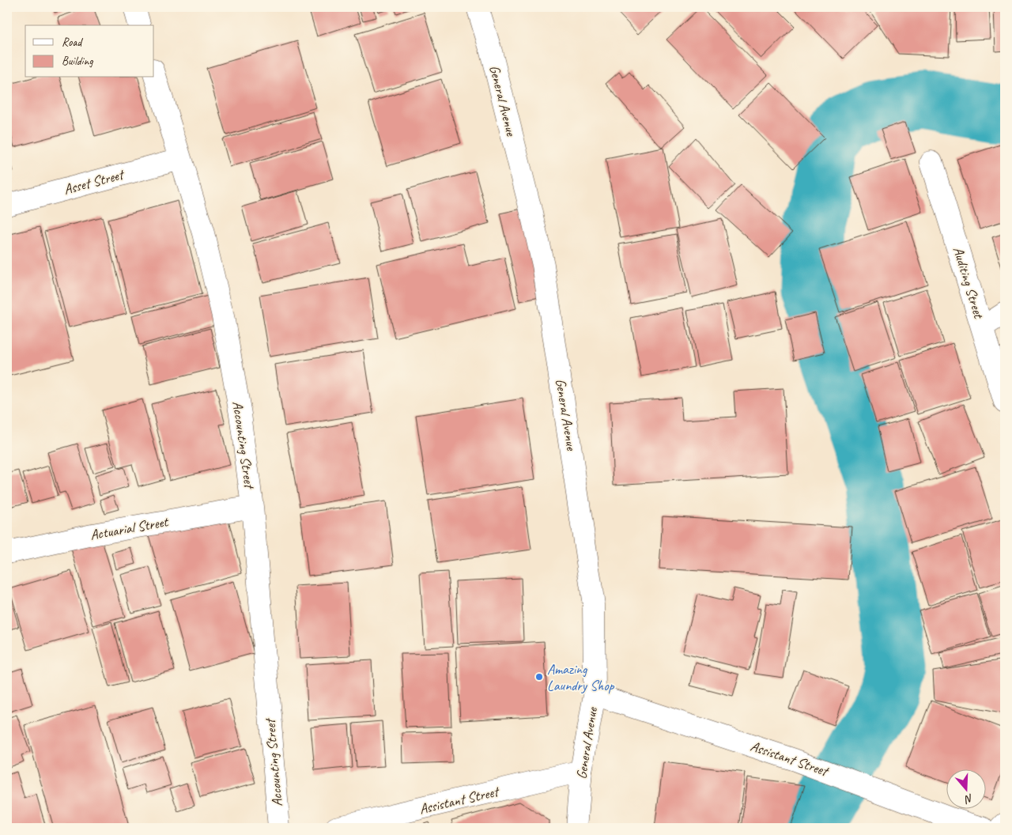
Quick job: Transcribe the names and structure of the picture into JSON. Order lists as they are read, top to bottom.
{
  "streets": {
    "street": [
      "General Avenue",
      "Asset Street",
      "Auditing Street",
      "Accounting Street",
      "Actuarial Street",
      "Assistant Street"
    ]
  },
  "crossings": [
    ["General Avenue", "Assistant Street"],
    ["Asset Street", "Accounting Street"],
    ["Accounting Street", "Actuarial Street"]
  ],
  "places": ["Amazing Laundry Shop"],
  "legend": ["Road", "Building"],
  "north": "bottom"
}
